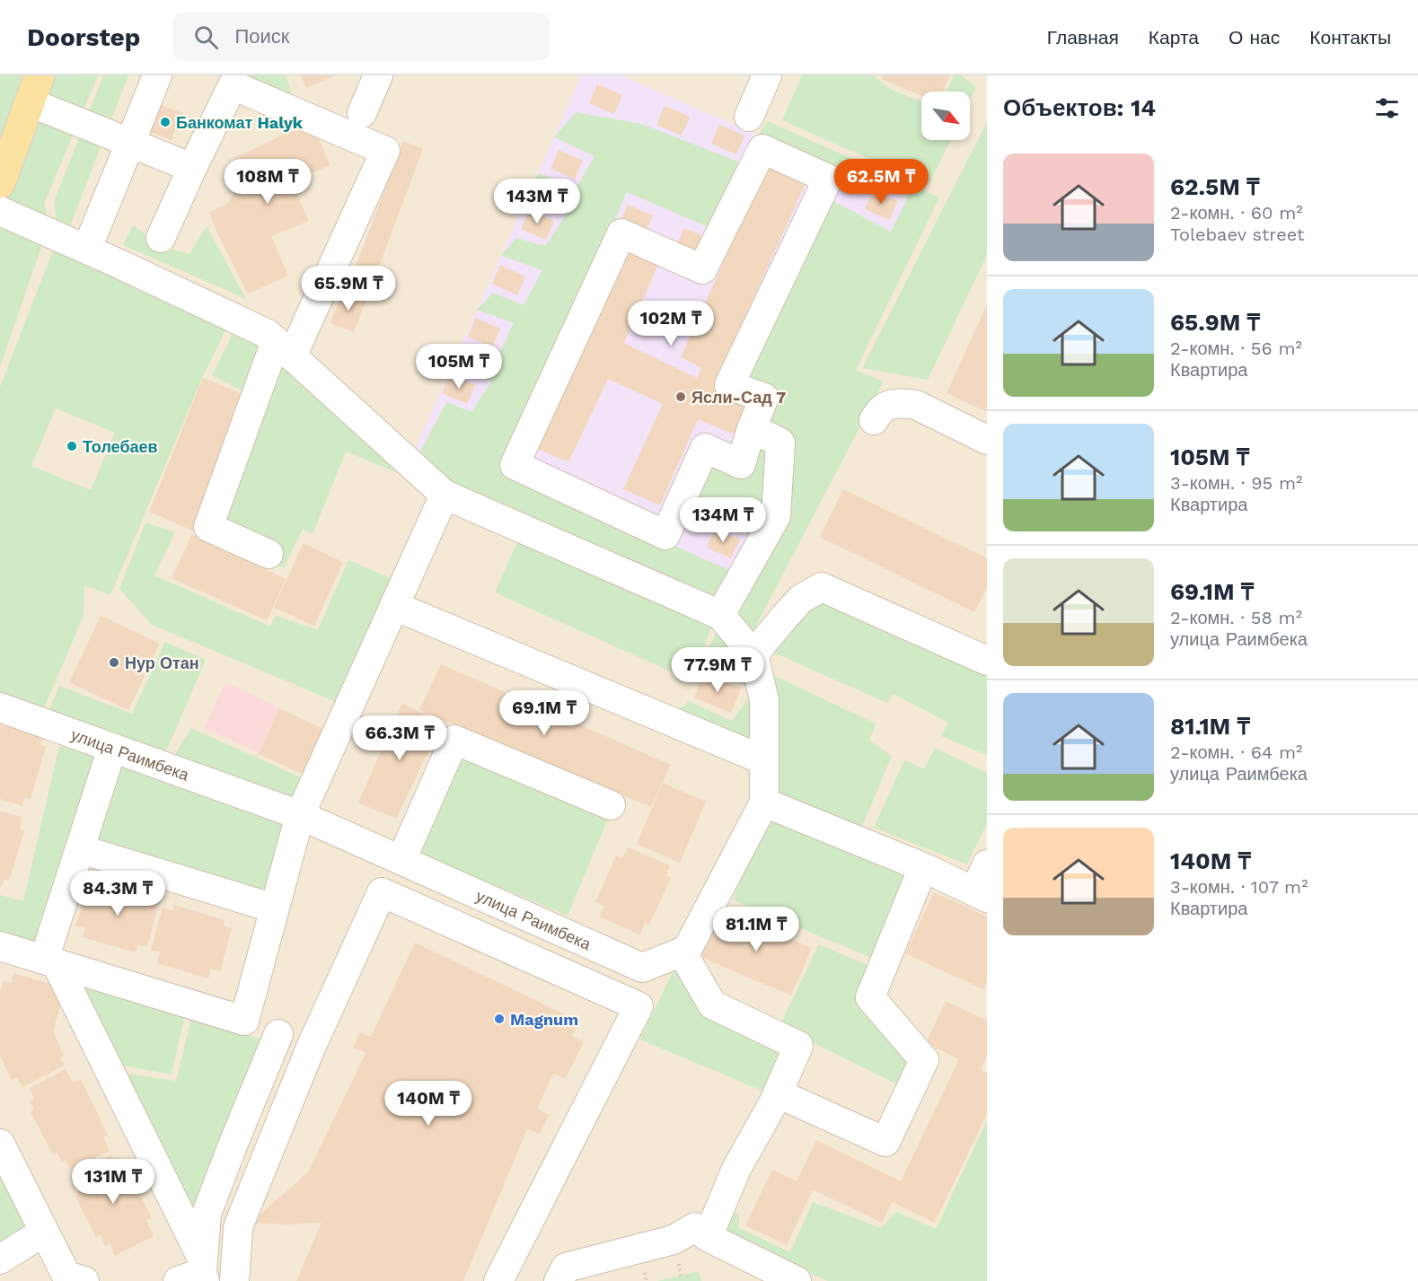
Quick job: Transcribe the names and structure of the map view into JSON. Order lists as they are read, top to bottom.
{
  "streets": {
    "street": ["улица Раимбека"]
  },
  "places": [
    "Банкомат Halyk",
    "Ясли-Сад 7",
    "Толебаев",
    "Нур Отан",
    "Magnum"
  ],
  "north": "bottom right",
  "page": {
    "header": "Doorstep",
    "search": "Поиск",
    "nav": [
      "Главная",
      "Карта",
      "О нас",
      "Контакты"
    ],
    "heading": "Объектов: 14",
    "list": [
      {
        "name": "62.5M ₸",
        "note": "2-комн. · 60 m² · Tolebaev street"
      },
      {
        "name": "65.9M ₸",
        "note": "2-комн. · 56 m² · Квартира"
      },
      {
        "name": "105M ₸",
        "note": "3-комн. · 95 m² · Квартира"
      },
      {
        "name": "69.1M ₸",
        "note": "2-комн. · 58 m² · улица Раимбека"
      },
      {
        "name": "81.1M ₸",
        "note": "2-комн. · 64 m² · улица Раимбека"
      },
      {
        "name": "140M ₸",
        "note": "3-комн. · 107 m² · Квартира"
      }
    ],
    "price": [
      "108M ₸",
      "62.5M ₸",
      "143M ₸",
      "65.9M ₸",
      "102M ₸",
      "105M ₸",
      "134M ₸",
      "77.9M ₸",
      "69.1M ₸",
      "66.3M ₸",
      "84.3M ₸",
      "81.1M ₸",
      "140M ₸",
      "131M ₸"
    ]
  }
}
